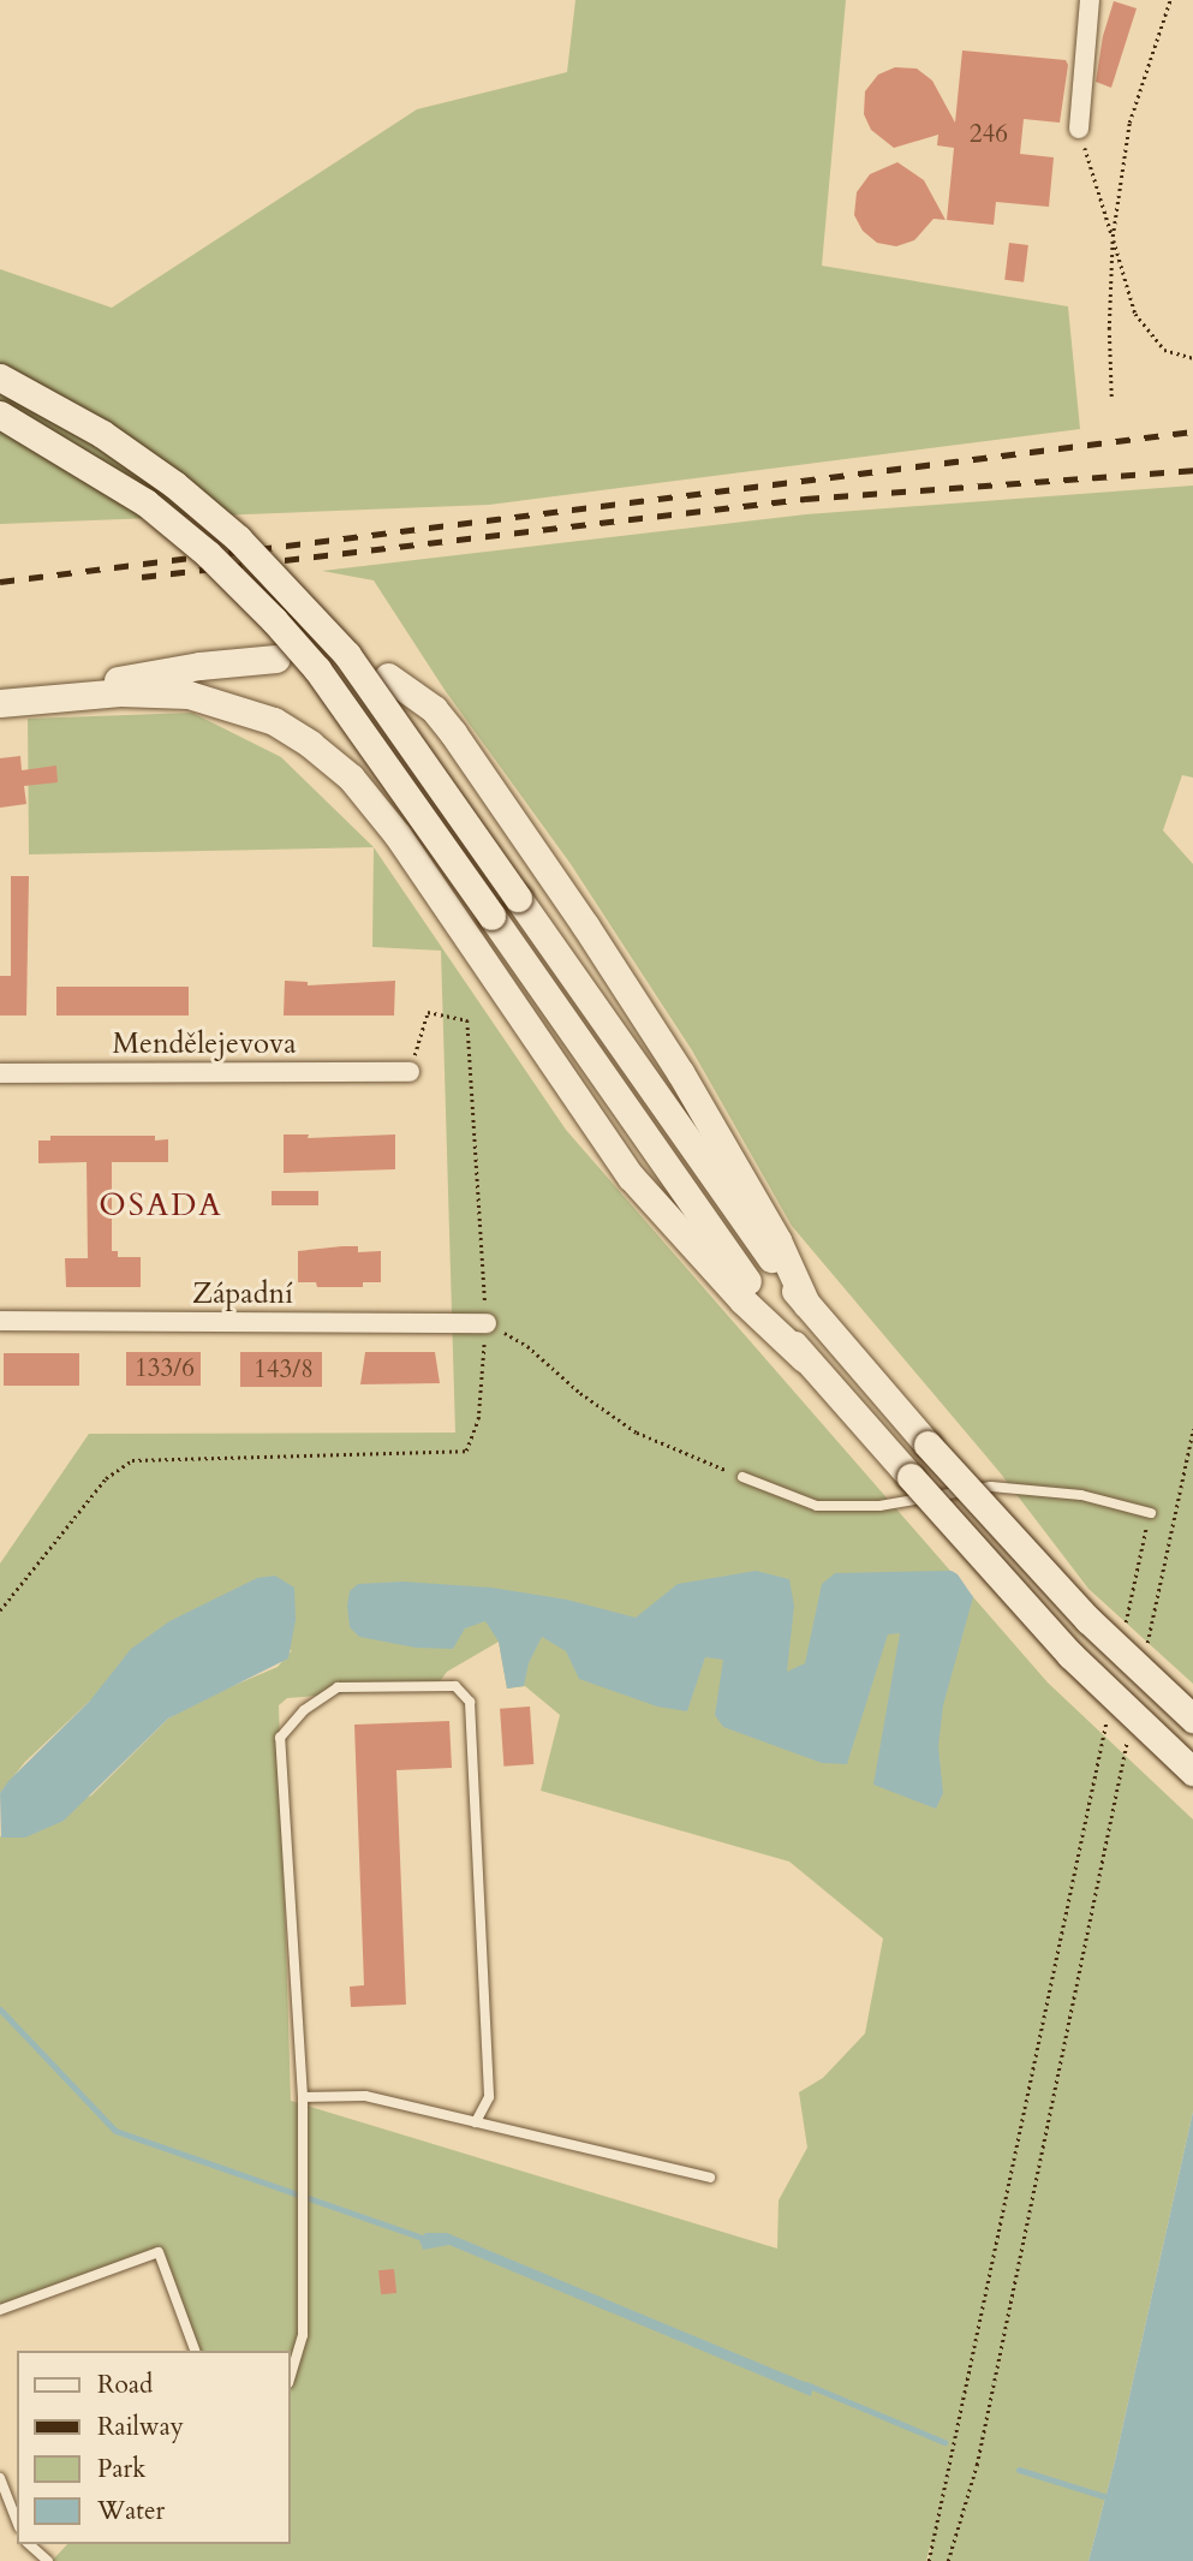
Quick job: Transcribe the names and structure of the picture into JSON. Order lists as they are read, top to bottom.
{
  "streets": {
    "street": ["Mendělejevova", "Západní"]
  },
  "districts": ["OSADA"],
  "house_numbers": ["246", "133/6", "143/8"],
  "legend": [
    "Road",
    "Railway",
    "Park",
    "Water"
  ]
}
